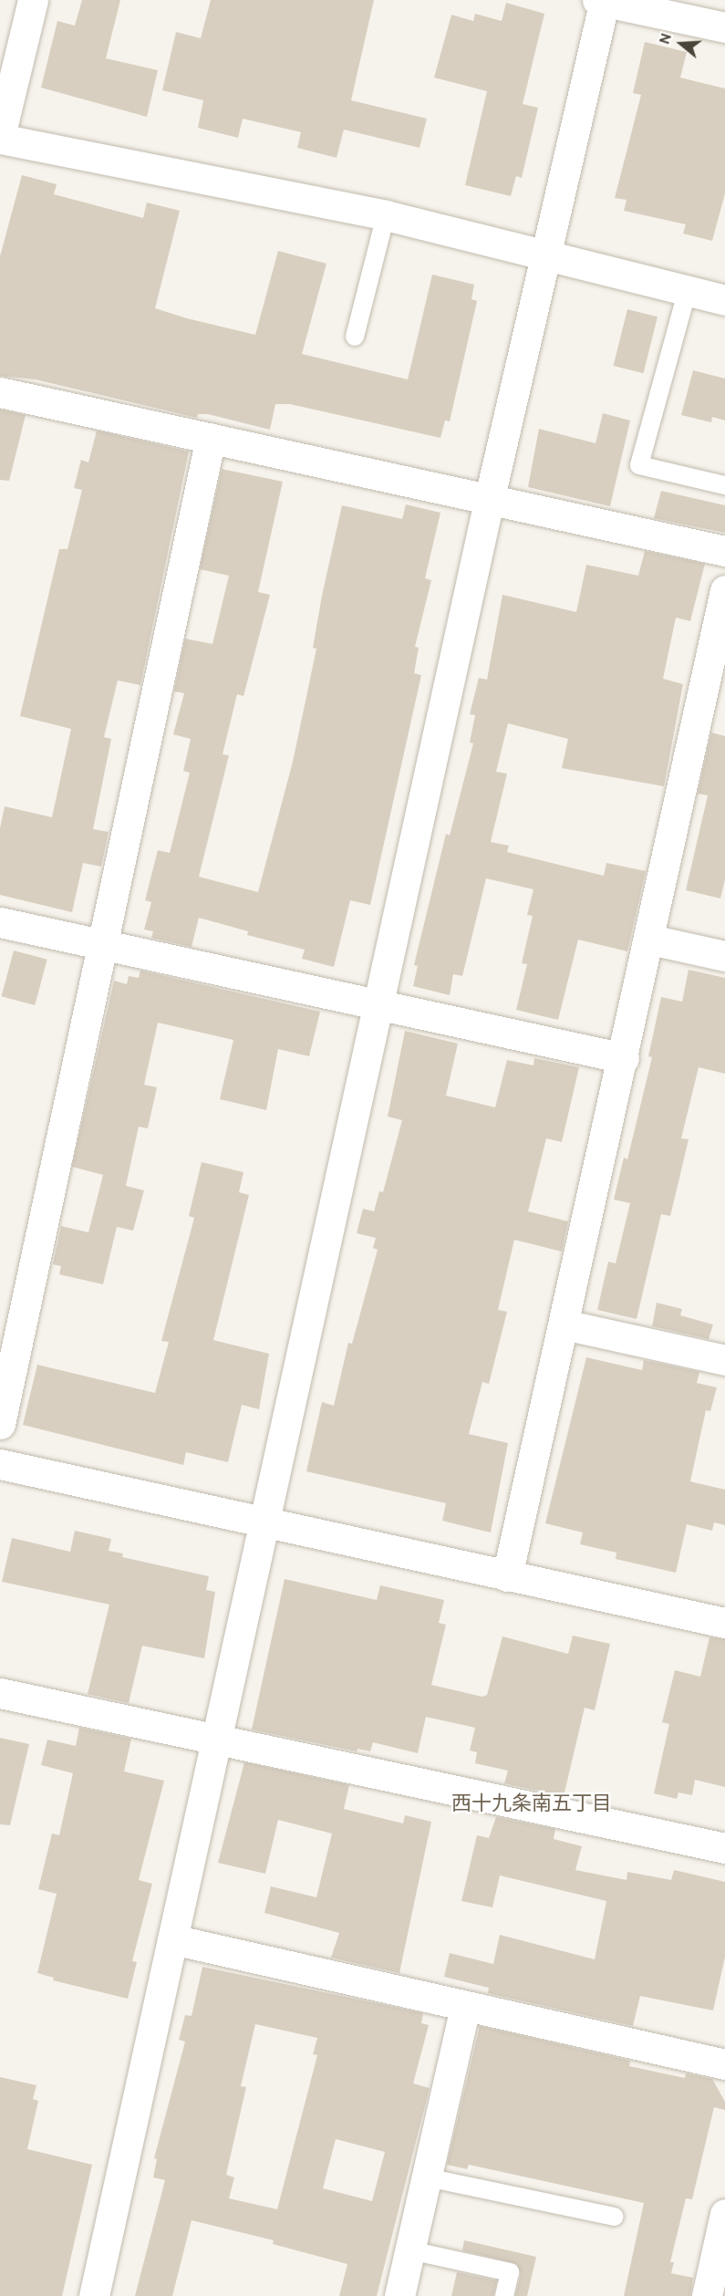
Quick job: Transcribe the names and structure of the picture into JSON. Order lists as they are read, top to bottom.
{
  "districts": ["西十九条南五丁目"],
  "north": "left"
}
